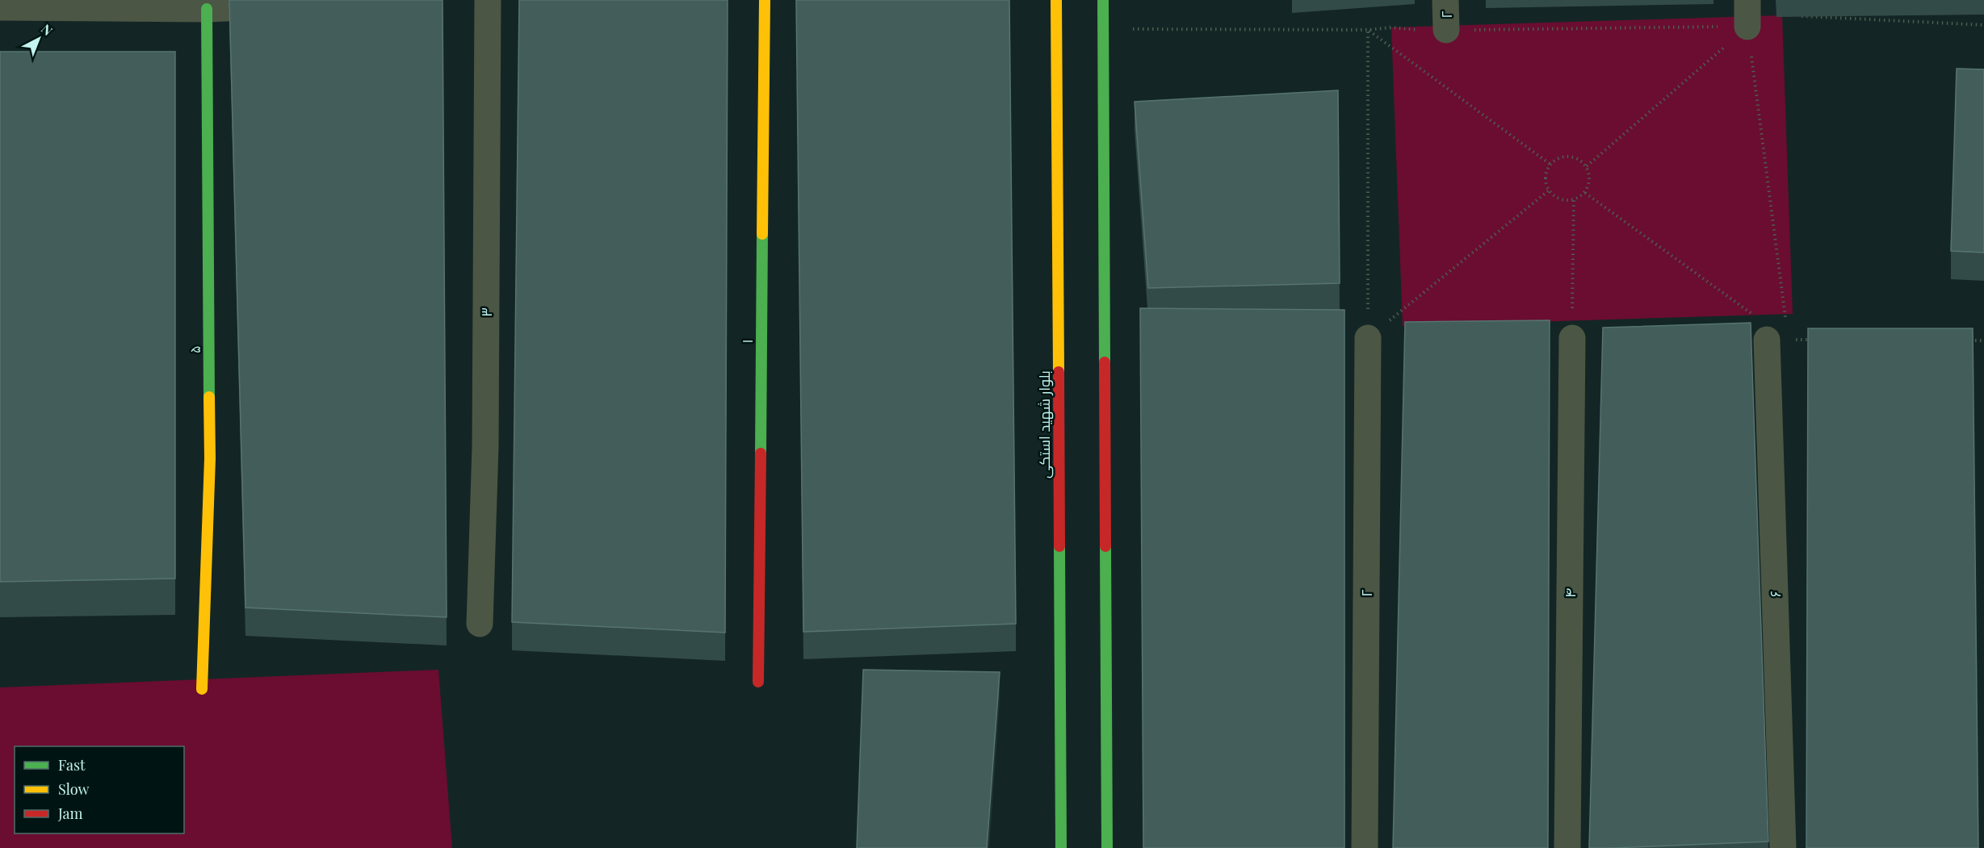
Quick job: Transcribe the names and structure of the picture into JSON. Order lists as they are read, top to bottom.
{
  "streets": {
    "main road": ["۱", "۵", "بلوار شهید استکی"],
    "street": [
      "۲",
      "۳",
      "۴",
      "۶"
    ]
  },
  "legend": ["Fast", "Slow", "Jam"],
  "north": "top right"
}
